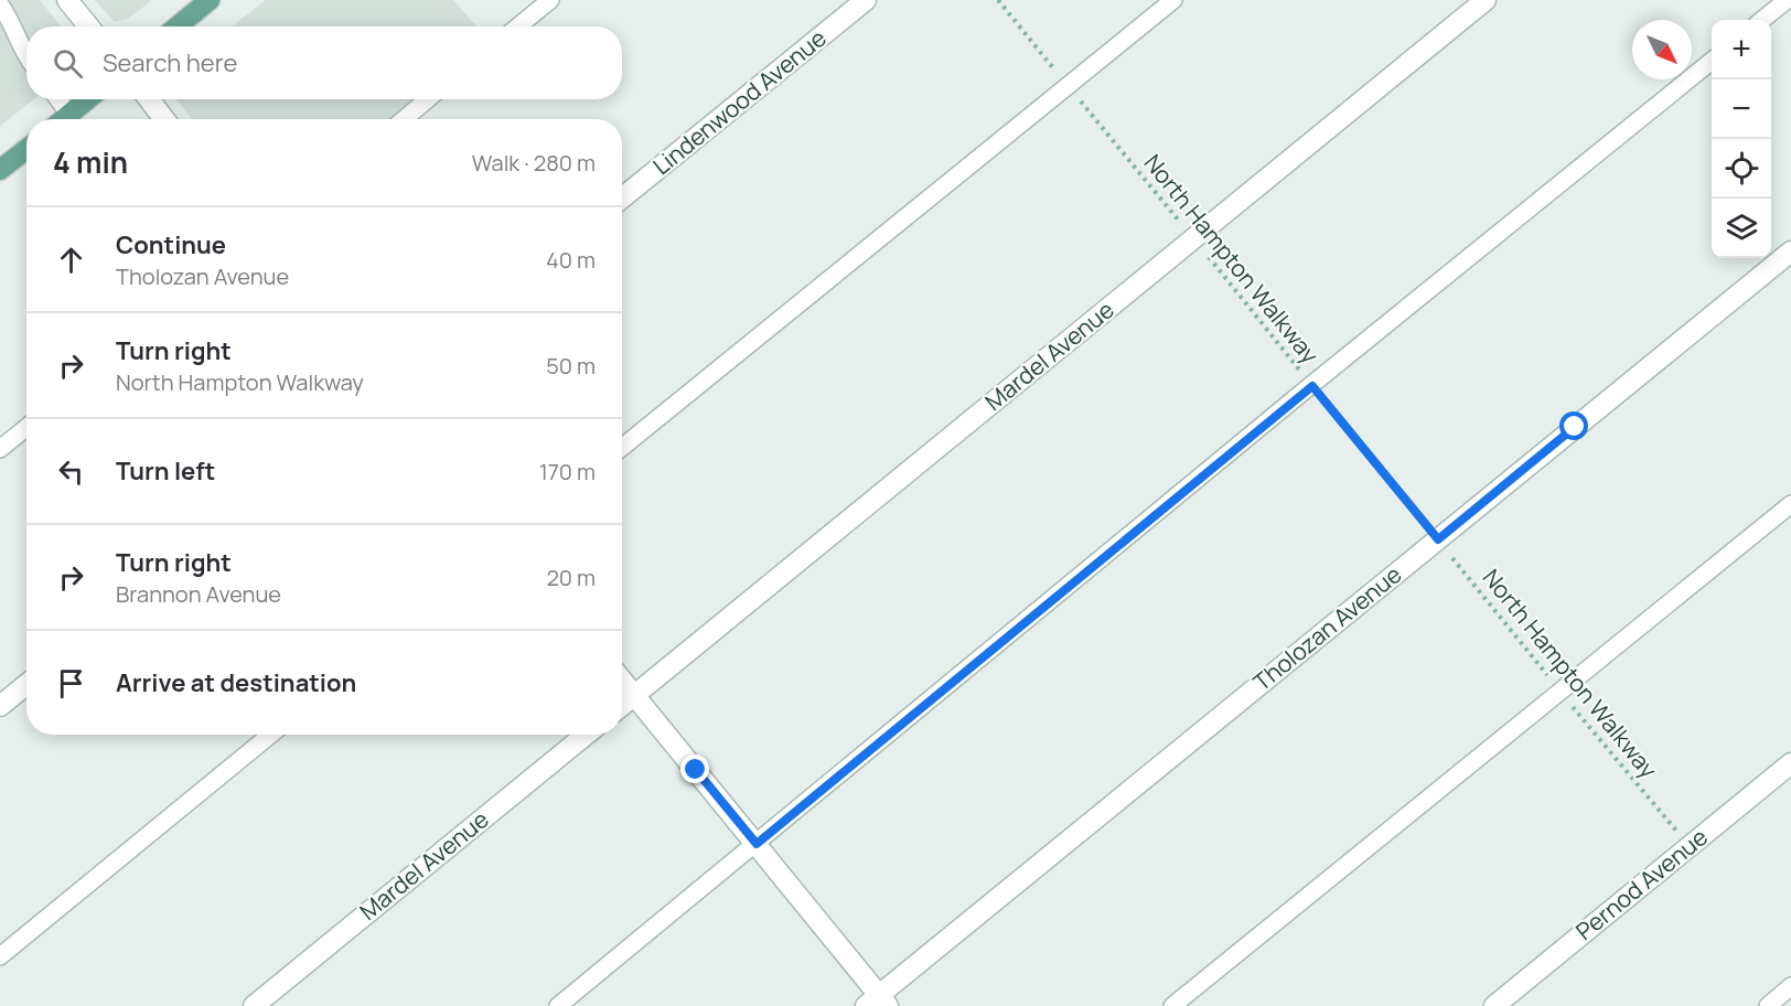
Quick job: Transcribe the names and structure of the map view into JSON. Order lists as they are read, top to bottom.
{
  "streets": {
    "street": [
      "Lindenwood Avenue",
      "Mardel Avenue",
      "Tholozan Avenue",
      "Pernod Avenue"
    ],
    "path": ["North Hampton Walkway"]
  },
  "crossings": [
    ["North Hampton Walkway", "Mardel Avenue"],
    ["North Hampton Walkway", "Tholozan Avenue"],
    ["North Hampton Walkway", "Pernod Avenue"]
  ],
  "north": "bottom right",
  "page": {
    "map_buttons": ["+", "−"],
    "search": "Search here",
    "heading": ["4 min", "Walk · 280 m"],
    "list": [
      ["Continue", "Tholozan Avenue", "40 m"],
      ["Turn right", "North Hampton Walkway", "50 m"],
      ["Turn left", "170 m"],
      ["Turn right", "Brannon Avenue", "20 m"],
      "Arrive at destination"
    ]
  }
}
